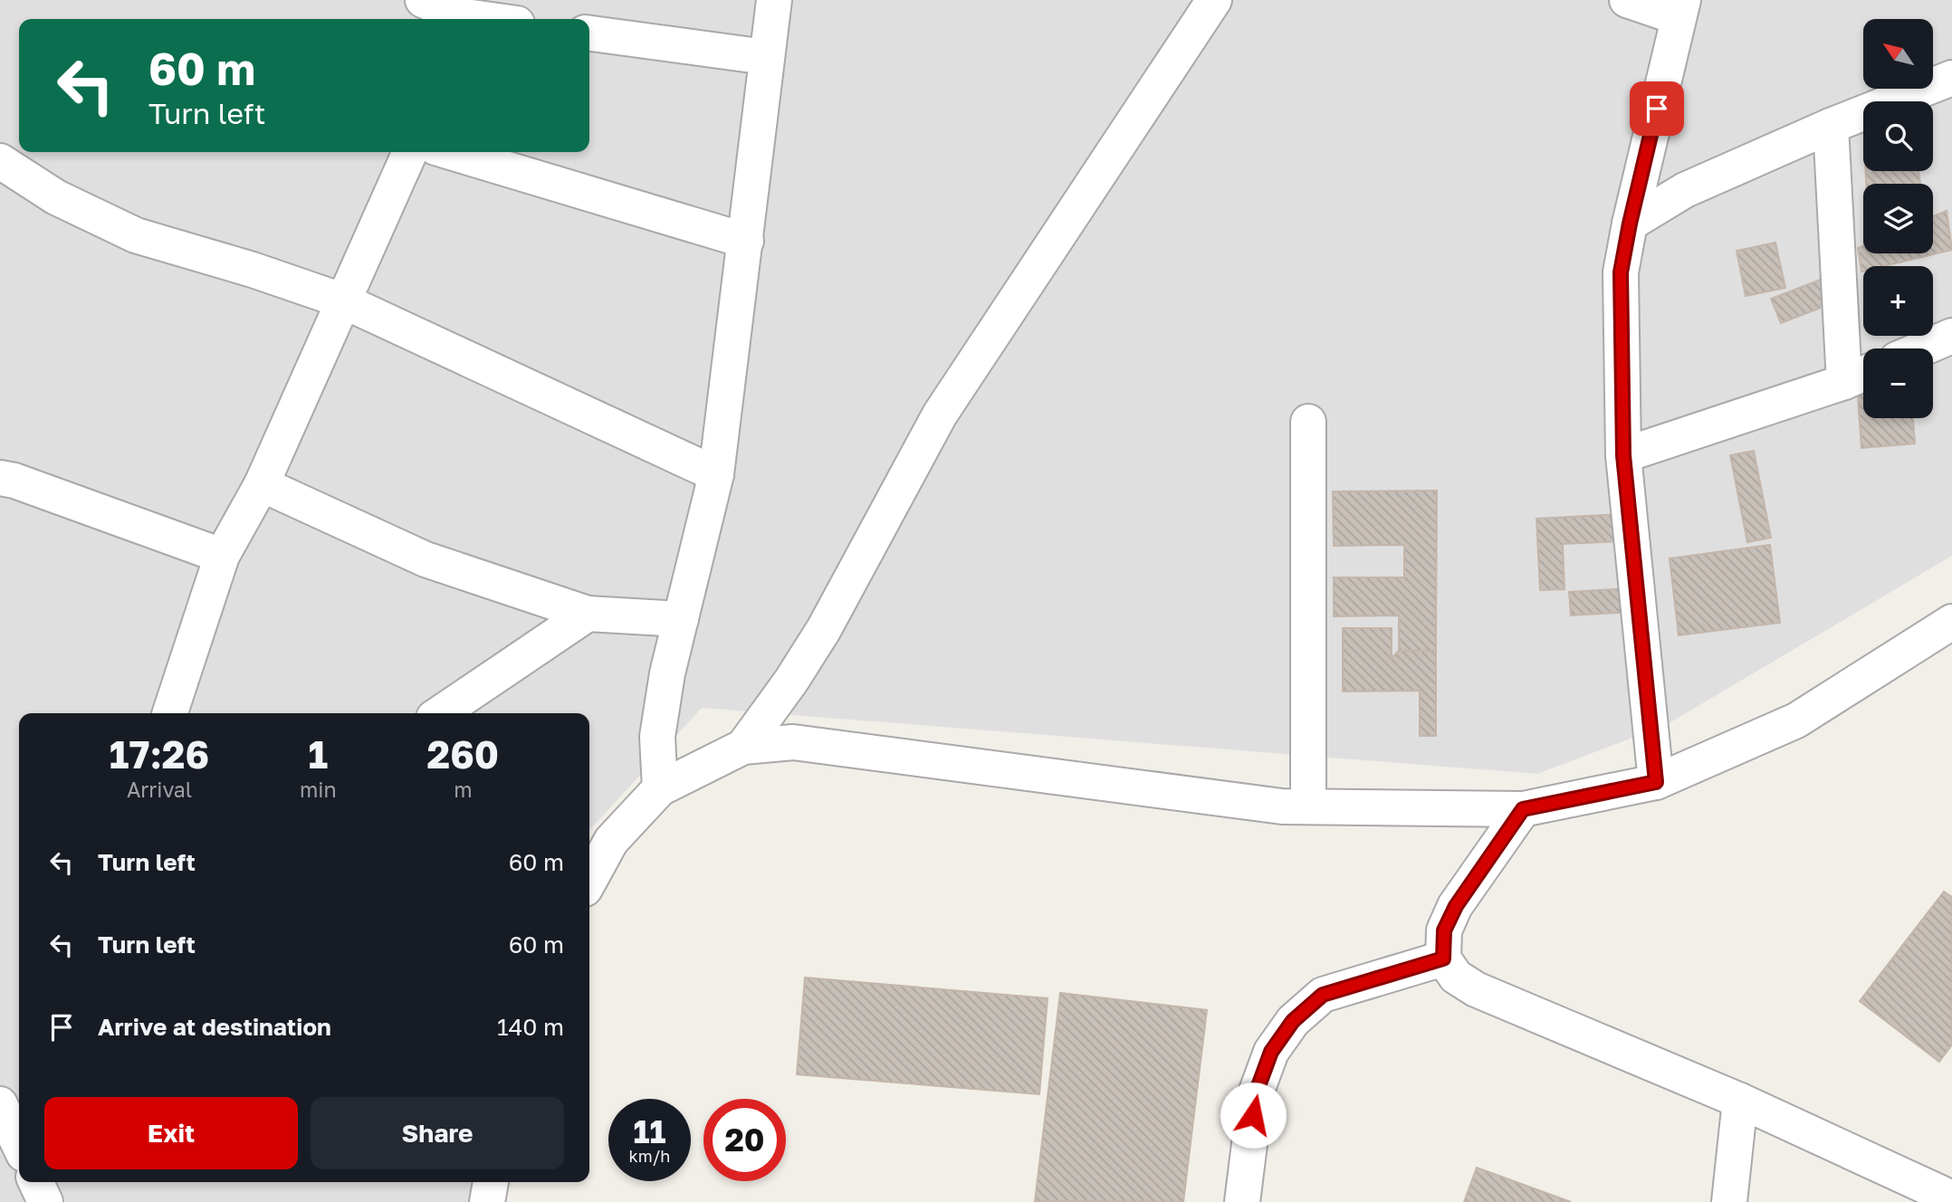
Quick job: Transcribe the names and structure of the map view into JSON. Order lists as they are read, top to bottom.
{
  "north": "top left",
  "page": {
    "map_buttons": ["+", "−"],
    "turn": ["60 m", "Turn left"],
    "eta": [
      "17:26",
      "Arrival",
      "1",
      "min",
      "260",
      "m"
    ],
    "list": [
      {
        "name": "Turn left",
        "value": "60 m"
      },
      {
        "name": "Turn left",
        "value": "60 m"
      },
      {
        "name": "Arrive at destination",
        "value": "140 m"
      }
    ],
    "buttons": ["Exit", "Share"],
    "speed": "11 km/h",
    "limit": "20"
  }
}
